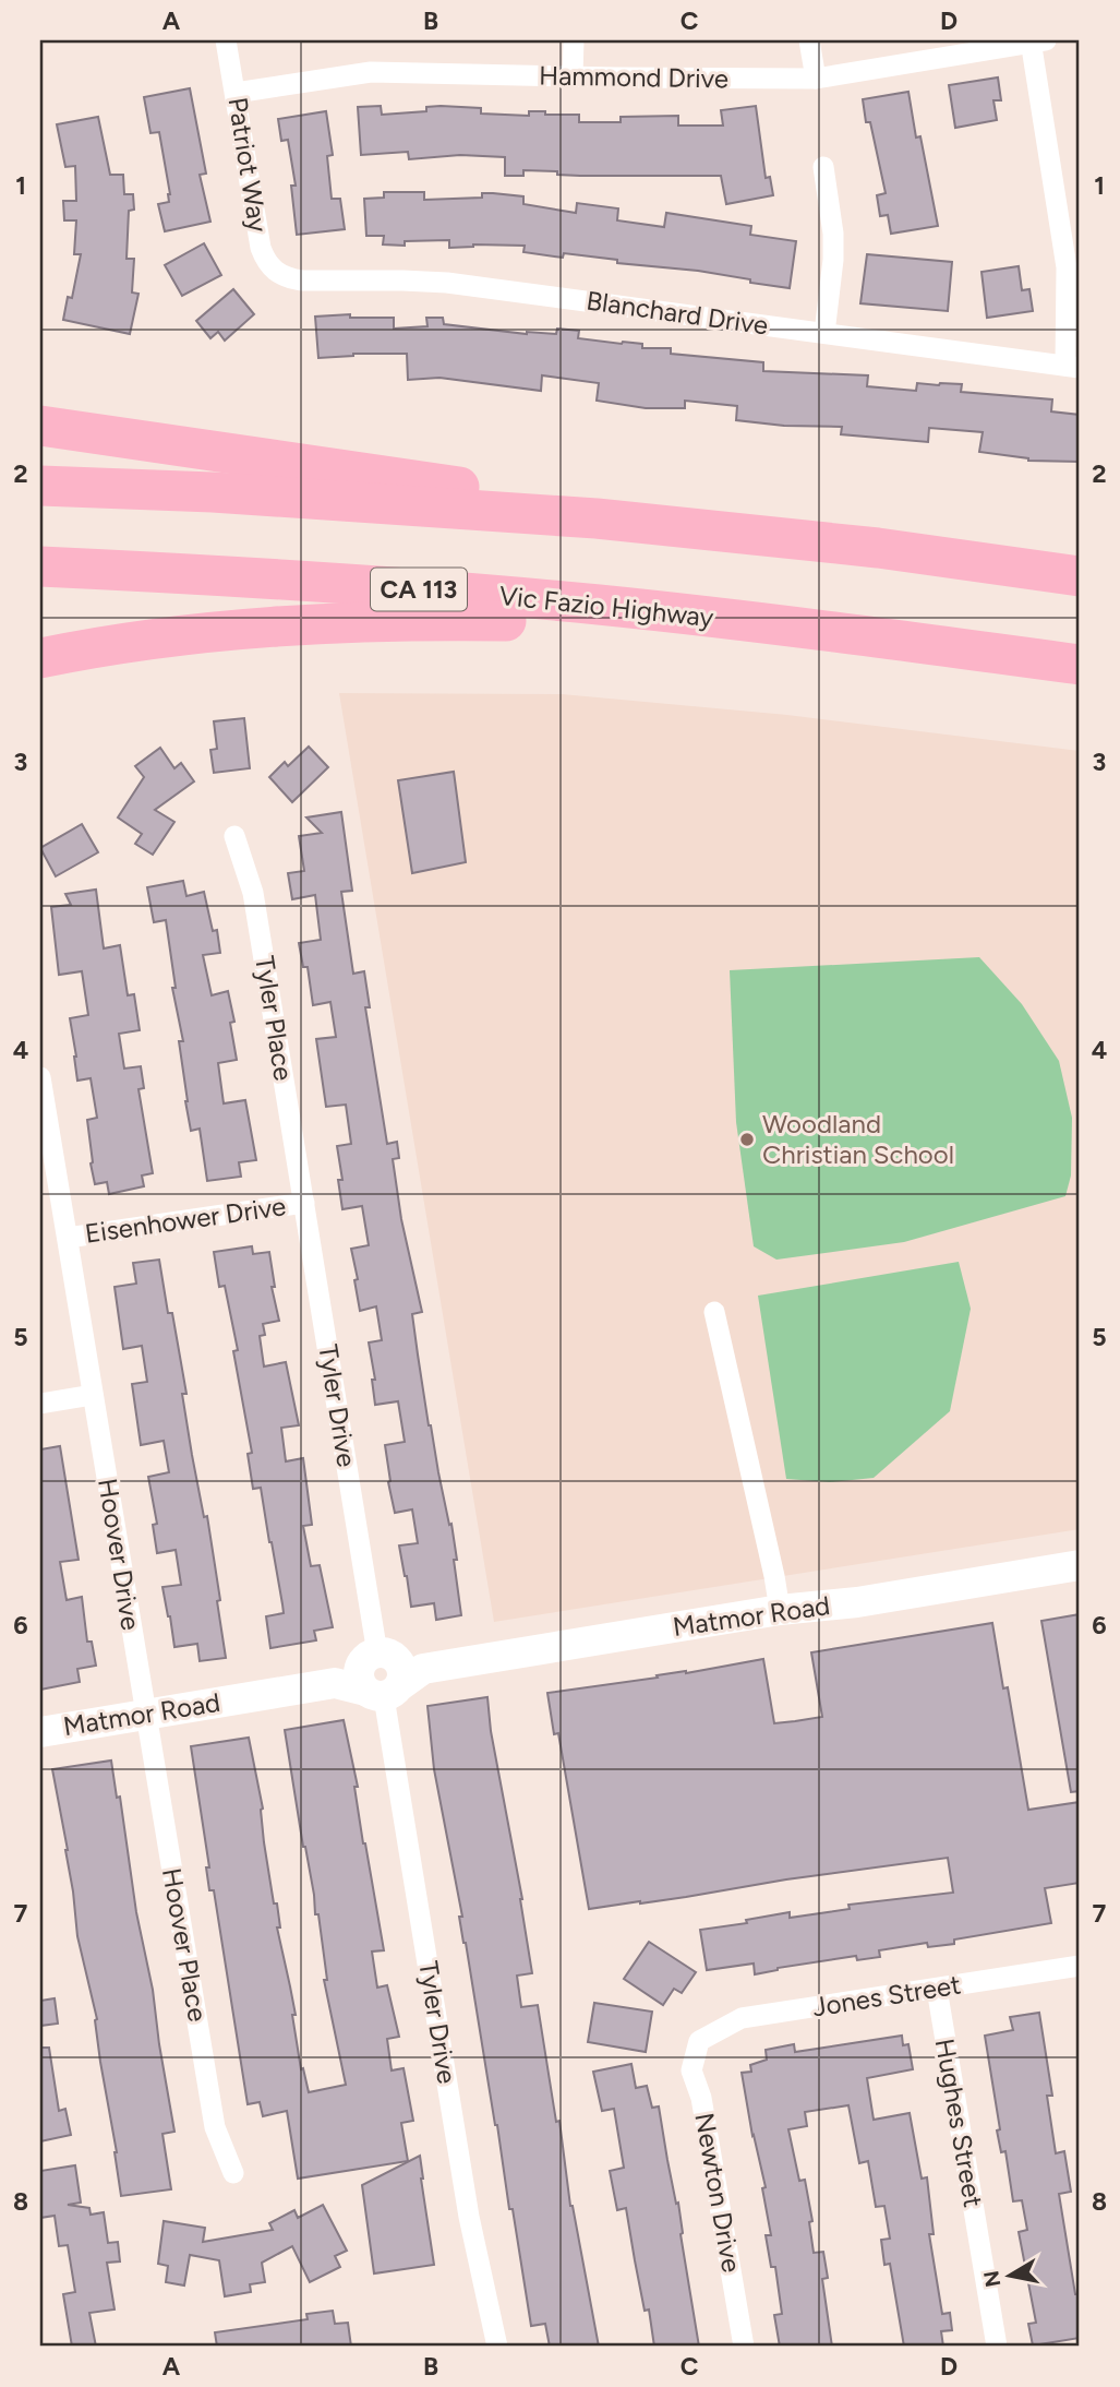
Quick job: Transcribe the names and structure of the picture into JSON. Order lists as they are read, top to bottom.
{
  "streets": {
    "highway": ["CA 113", "Vic Fazio Highway"],
    "street": [
      "Hammond Drive",
      "Patriot Way",
      "Blanchard Drive",
      "Tyler Place",
      "Eisenhower Drive",
      "Tyler Drive",
      "Hoover Drive",
      "Matmor Road",
      "Hoover Place",
      "Jones Street",
      "Hughes Street",
      "Newton Drive"
    ]
  },
  "crossings": [
    ["Hammond Drive", "Patriot Way"],
    ["Patriot Way", "Blanchard Drive"],
    ["Tyler Place", "Eisenhower Drive"],
    ["Tyler Place", "Tyler Drive"],
    ["Eisenhower Drive", "Tyler Drive"],
    ["Eisenhower Drive", "Hoover Drive"],
    ["Tyler Drive", "Matmor Road"],
    ["Hoover Drive", "Matmor Road"],
    ["Hoover Drive", "Hoover Place"],
    ["Matmor Road", "Hoover Place"],
    ["Jones Street", "Hughes Street"],
    ["Jones Street", "Newton Drive"]
  ],
  "places": ["Woodland Christian School"],
  "north": "left",
  "grid": {
    "columns": [
      "A",
      "B",
      "C",
      "D"
    ],
    "rows": [
      "1",
      "2",
      "3",
      "4",
      "5",
      "6",
      "7",
      "8"
    ]
  }
}
